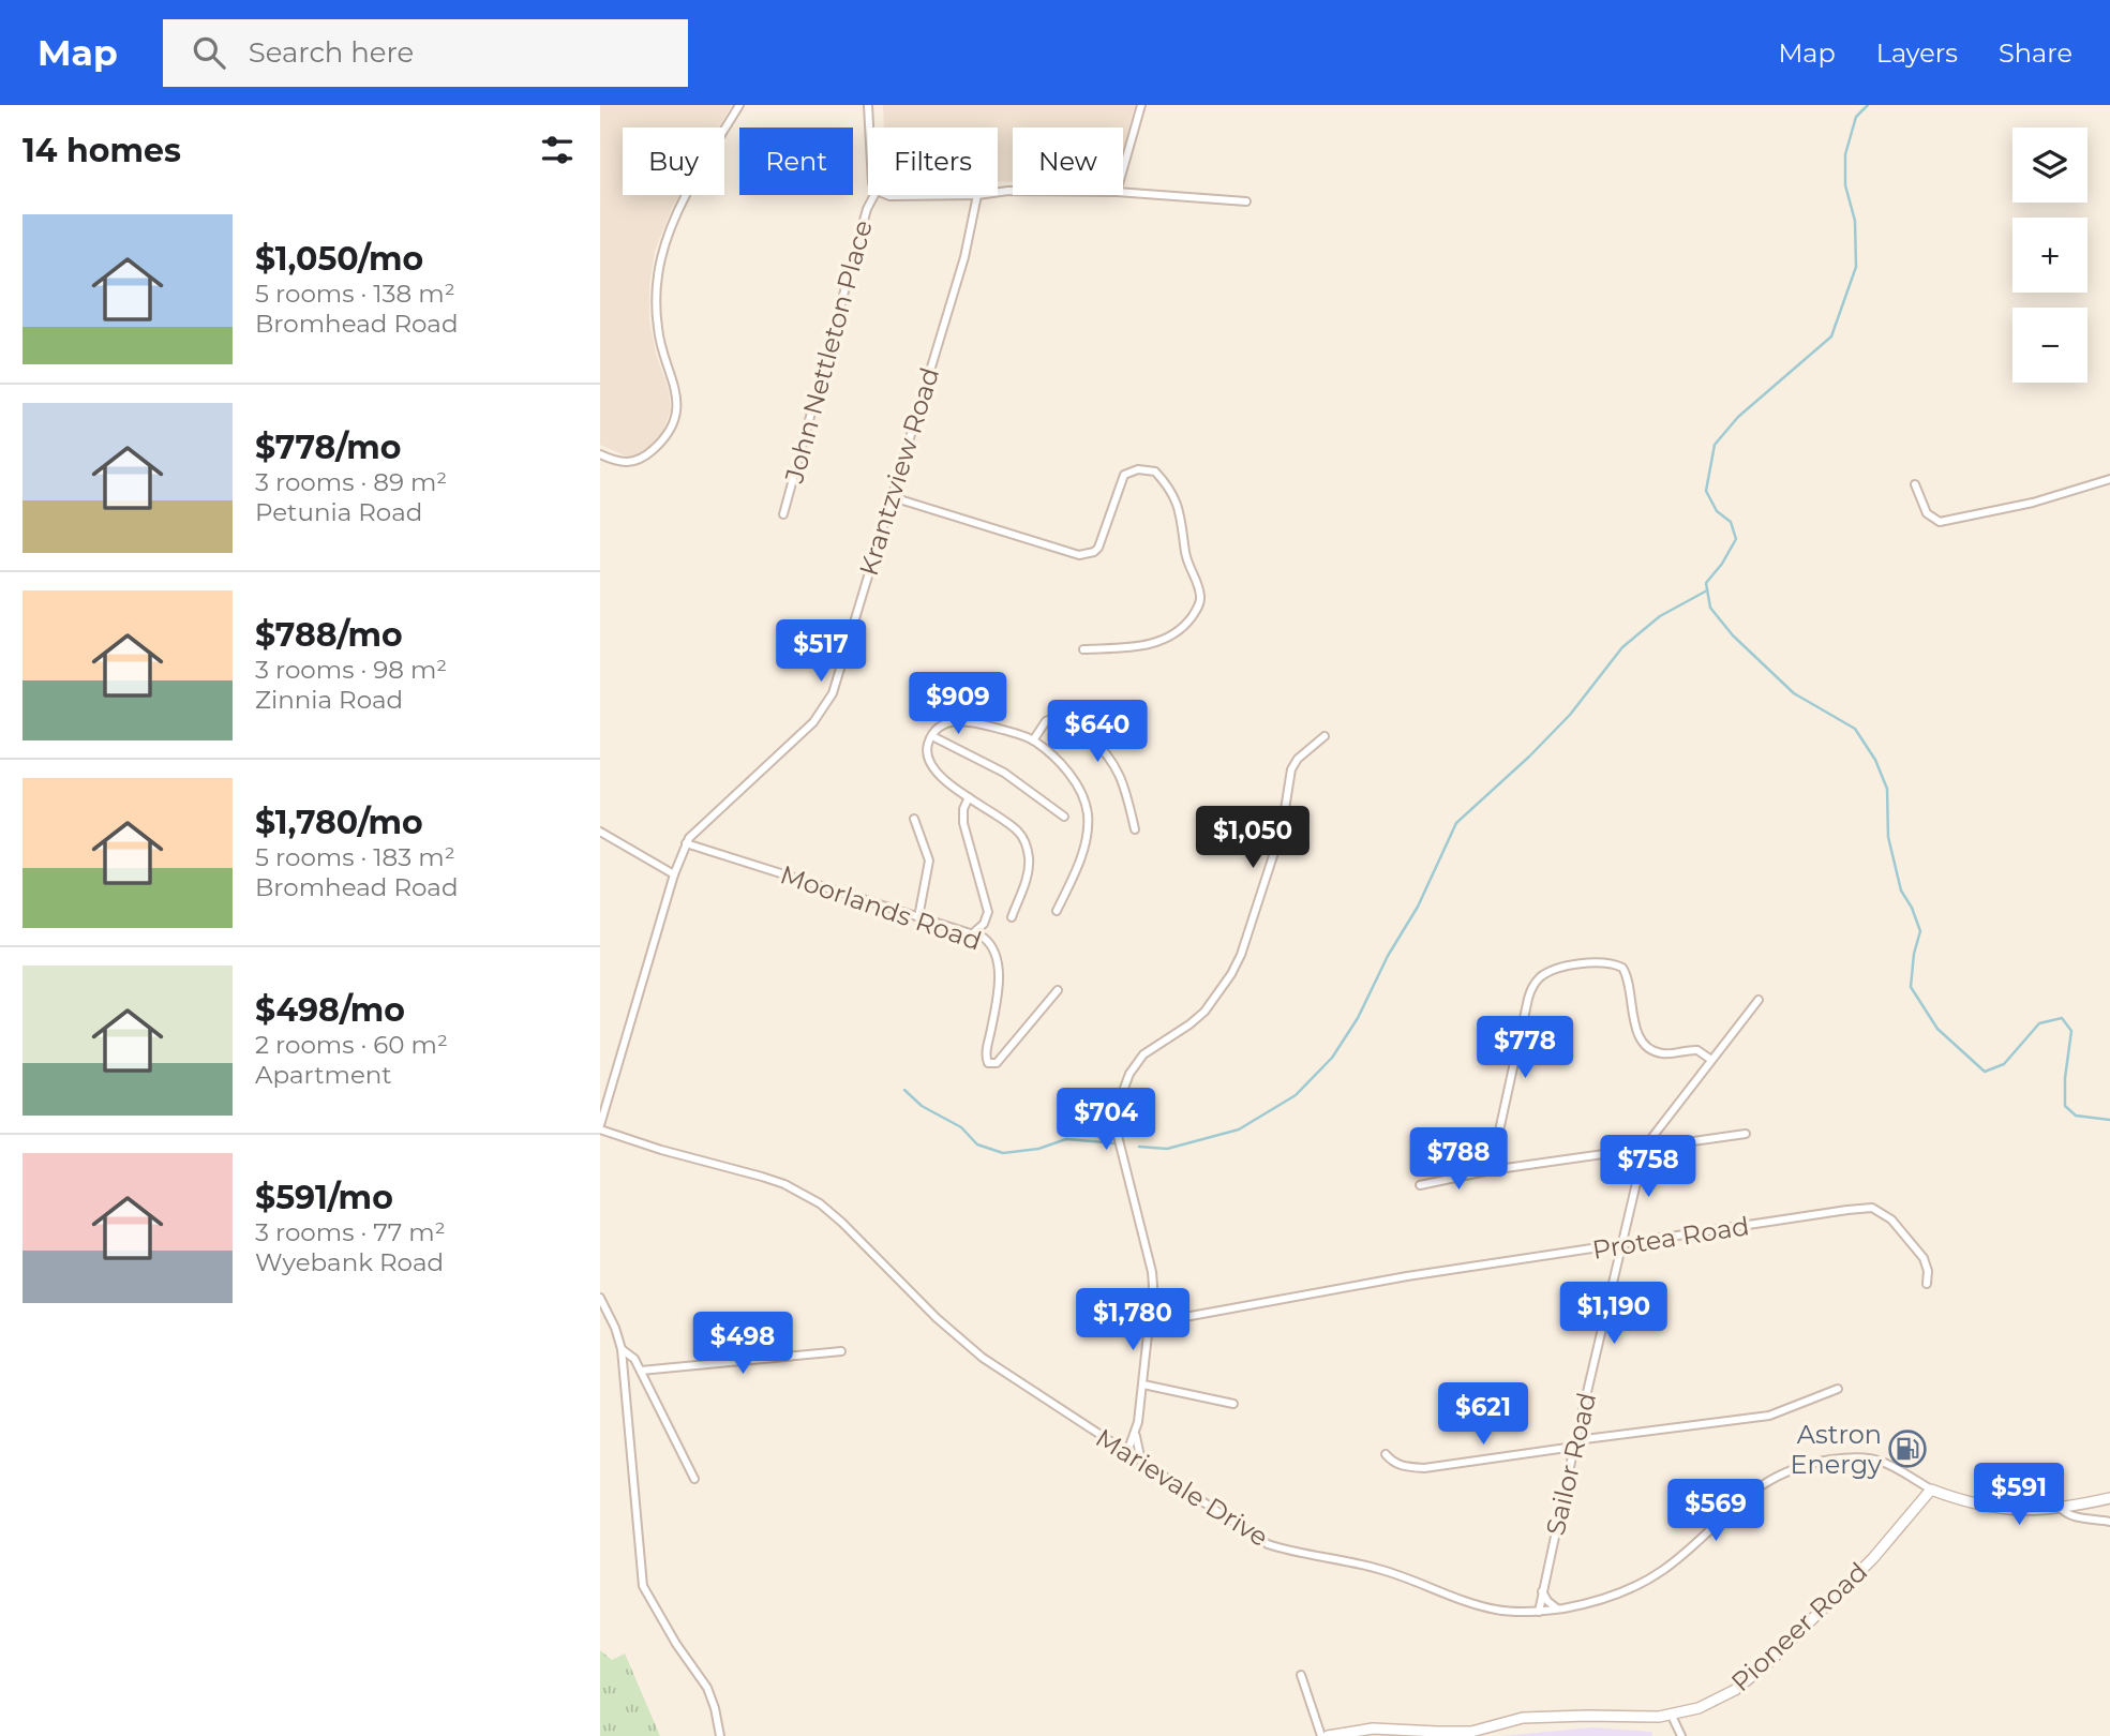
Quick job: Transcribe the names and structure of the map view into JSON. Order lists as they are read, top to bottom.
{
  "streets": {
    "main road": ["Pioneer Road"],
    "street": [
      "John Nettleton Place",
      "Krantzview Road",
      "Moorlands Road",
      "Protea Road",
      "Sailor Road",
      "Marievale Drive"
    ]
  },
  "crossings": [
    ["Krantzview Road", "Moorlands Road"],
    ["Krantzview Road", "Marievale Drive"],
    ["Protea Road", "Sailor Road"],
    ["Sailor Road", "Marievale Drive"],
    ["Marievale Drive", "Pioneer Road"]
  ],
  "places": {
    "fuel station": ["Astron Energy"]
  },
  "page": {
    "header": "Map",
    "search": "Search here",
    "nav": ["Map", "Layers", "Share"],
    "heading": "14 homes",
    "map_buttons": ["+", "−"],
    "chip": [
      "Buy",
      "Rent",
      "Filters",
      "New"
    ],
    "list": [
      {
        "name": "$1,050/mo",
        "note": "5 rooms · 138 m² · Bromhead Road"
      },
      {
        "name": "$778/mo",
        "note": "3 rooms · 89 m² · Petunia Road"
      },
      {
        "name": "$788/mo",
        "note": "3 rooms · 98 m² · Zinnia Road"
      },
      {
        "name": "$1,780/mo",
        "note": "5 rooms · 183 m² · Bromhead Road"
      },
      {
        "name": "$498/mo",
        "note": "2 rooms · 60 m² · Apartment"
      },
      {
        "name": "$591/mo",
        "note": "3 rooms · 77 m² · Wyebank Road"
      }
    ],
    "price": [
      "$517",
      "$909",
      "$640",
      "$1,050",
      "$778",
      "$704",
      "$788",
      "$758",
      "$1,190",
      "$1,780",
      "$498",
      "$621",
      "$591",
      "$569"
    ]
  }
}
